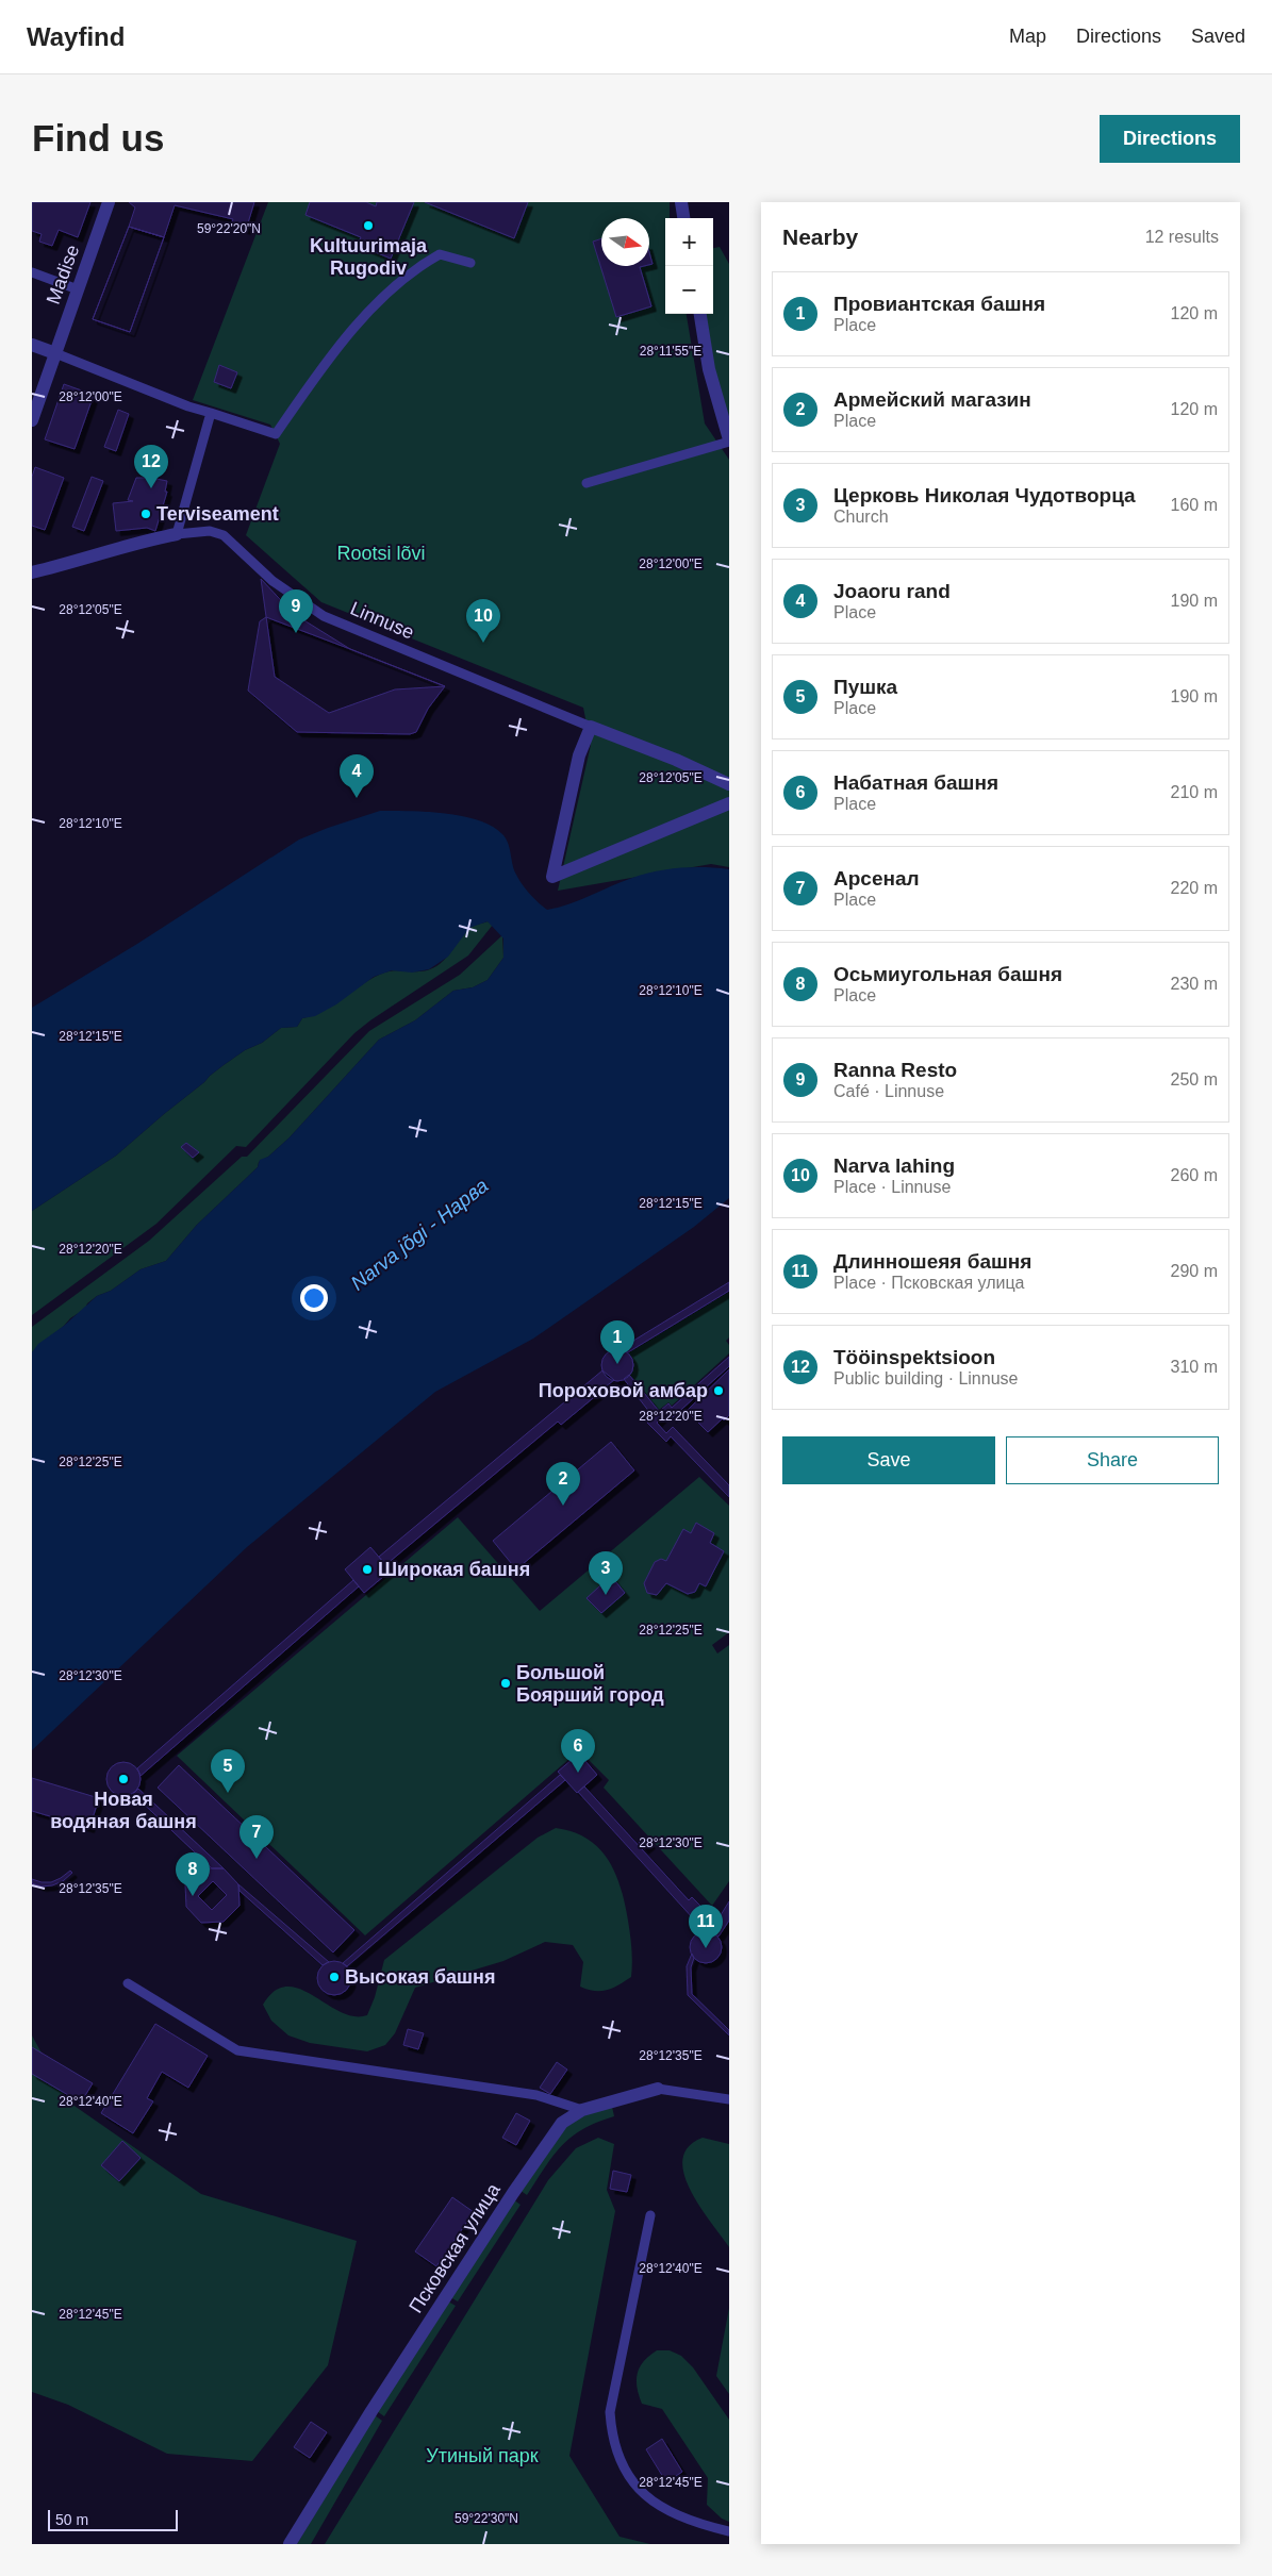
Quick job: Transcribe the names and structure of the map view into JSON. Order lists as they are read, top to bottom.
{
  "streets": {
    "street": ["Madise", "Linnuse", "Псковская улица"]
  },
  "water": ["Narva jõgi - Нарва"],
  "parks": ["Rootsi lõvi", "Утиный парк"],
  "places": [
    "Kultuurimaja Rugodiv",
    "Terviseament",
    "Пороховой амбар",
    "Широкая башня",
    "Большой Боярший город",
    "Новая водяная башня",
    "Высокая башня"
  ],
  "scale_bar": "50 m",
  "north": "right",
  "page": {
    "header": "Wayfind",
    "nav": ["Map", "Directions", "Saved"],
    "buttons": [
      "Directions",
      ["Save", "Share"]
    ],
    "title": "Find us",
    "heading": ["Nearby", "12 results"],
    "map_buttons": ["+", "−"],
    "list": [
      {
        "mark": "1",
        "name": "Провиантская башня",
        "note": "Place",
        "value": "120 m"
      },
      {
        "mark": "2",
        "name": "Армейский магазин",
        "note": "Place",
        "value": "120 m"
      },
      {
        "mark": "3",
        "name": "Церковь Николая Чудотворца",
        "note": "Church",
        "value": "160 m"
      },
      {
        "mark": "4",
        "name": "Joaoru rand",
        "note": "Place",
        "value": "190 m"
      },
      {
        "mark": "5",
        "name": "Пушка",
        "note": "Place",
        "value": "190 m"
      },
      {
        "mark": "6",
        "name": "Набатная башня",
        "note": "Place",
        "value": "210 m"
      },
      {
        "mark": "7",
        "name": "Арсенал",
        "note": "Place",
        "value": "220 m"
      },
      {
        "mark": "8",
        "name": "Осьмиугольная башня",
        "note": "Place",
        "value": "230 m"
      },
      {
        "mark": "9",
        "name": "Ranna Resto",
        "note": "Café · Linnuse",
        "value": "250 m"
      },
      {
        "mark": "10",
        "name": "Narva lahing",
        "note": "Place · Linnuse",
        "value": "260 m"
      },
      {
        "mark": "11",
        "name": "Длинношеяя башня",
        "note": "Place · Псковская улица",
        "value": "290 m"
      },
      {
        "mark": "12",
        "name": "Tööinspektsioon",
        "note": "Public building · Linnuse",
        "value": "310 m"
      }
    ],
    "pins": [
      "12",
      "9",
      "10",
      "4",
      "1",
      "2",
      "3",
      "6",
      "5",
      "7",
      "8",
      "11"
    ],
    "scale": "50 m"
  },
  "coordinates": [
    "59°22'20\"N",
    "28°11'55\"E",
    "28°12'00\"E",
    "28°12'05\"E",
    "28°12'10\"E",
    "28°12'15\"E",
    "28°12'20\"E",
    "28°12'25\"E",
    "28°12'30\"E",
    "28°12'35\"E",
    "28°12'40\"E",
    "28°12'45\"E",
    "59°22'30\"N"
  ]
}
